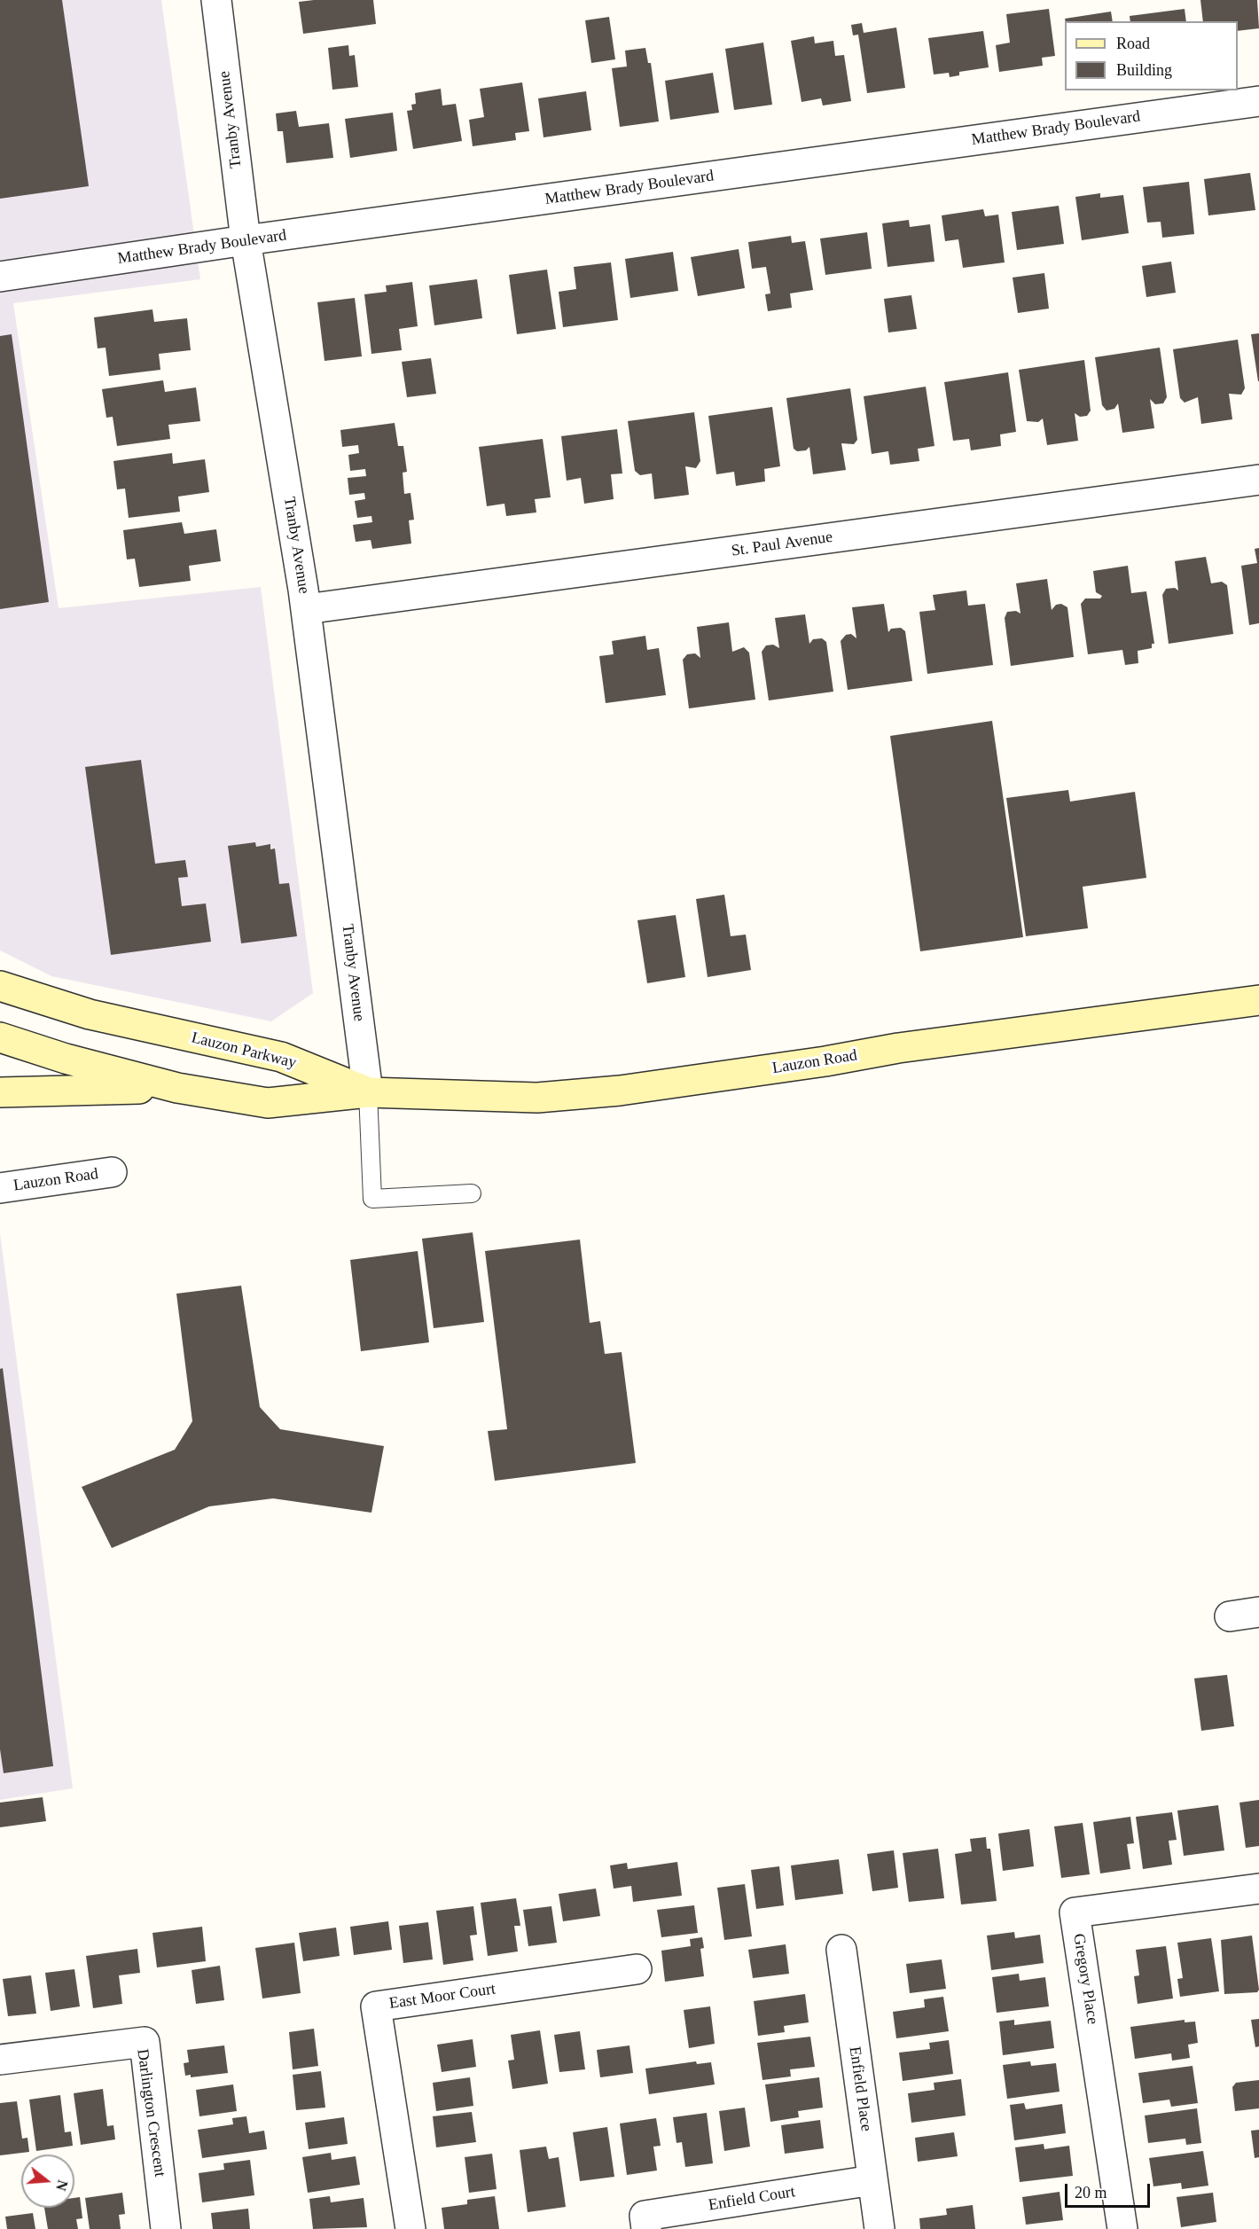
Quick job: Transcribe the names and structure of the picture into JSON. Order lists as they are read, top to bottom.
{
  "streets": {
    "main road": ["Lauzon Parkway", "Lauzon Road"],
    "street": [
      "Tranby Avenue",
      "Matthew Brady Boulevard",
      "St. Paul Avenue",
      "Gregory Place",
      "East Moor Court",
      "Enfield Place",
      "Darlington Crescent",
      "Enfield Court"
    ]
  },
  "crossings": [
    ["Tranby Avenue", "Matthew Brady Boulevard"],
    ["Tranby Avenue", "St. Paul Avenue"],
    ["Tranby Avenue", "Lauzon Parkway"],
    ["Tranby Avenue", "Lauzon Road"],
    ["Lauzon Parkway", "Lauzon Road"],
    ["Enfield Place", "Enfield Court"]
  ],
  "legend": ["Road", "Building"],
  "scale_bar": "20 m",
  "north": "right"
}
